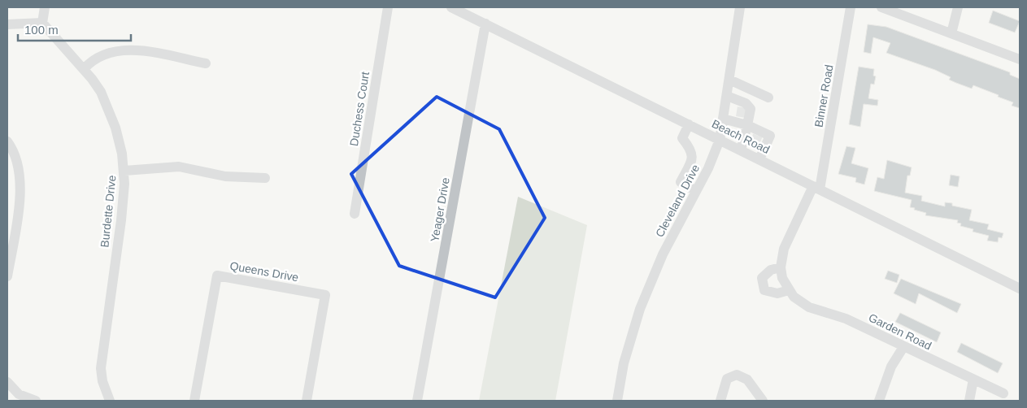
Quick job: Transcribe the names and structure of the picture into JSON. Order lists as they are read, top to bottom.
{
  "streets": {
    "street": [
      "Binner Road",
      "Duchess Court",
      "Beach Road",
      "Cleveland Drive",
      "Yeager Drive",
      "Burdette Drive",
      "Queens Drive",
      "Garden Road"
    ]
  },
  "crossings": [
    ["Binner Road", "Beach Road"],
    ["Binner Road", "Garden Road"],
    ["Beach Road", "Cleveland Drive"],
    ["Beach Road", "Yeager Drive"],
    ["Beach Road", "Garden Road"]
  ],
  "scale_bar": "100 m"
}
